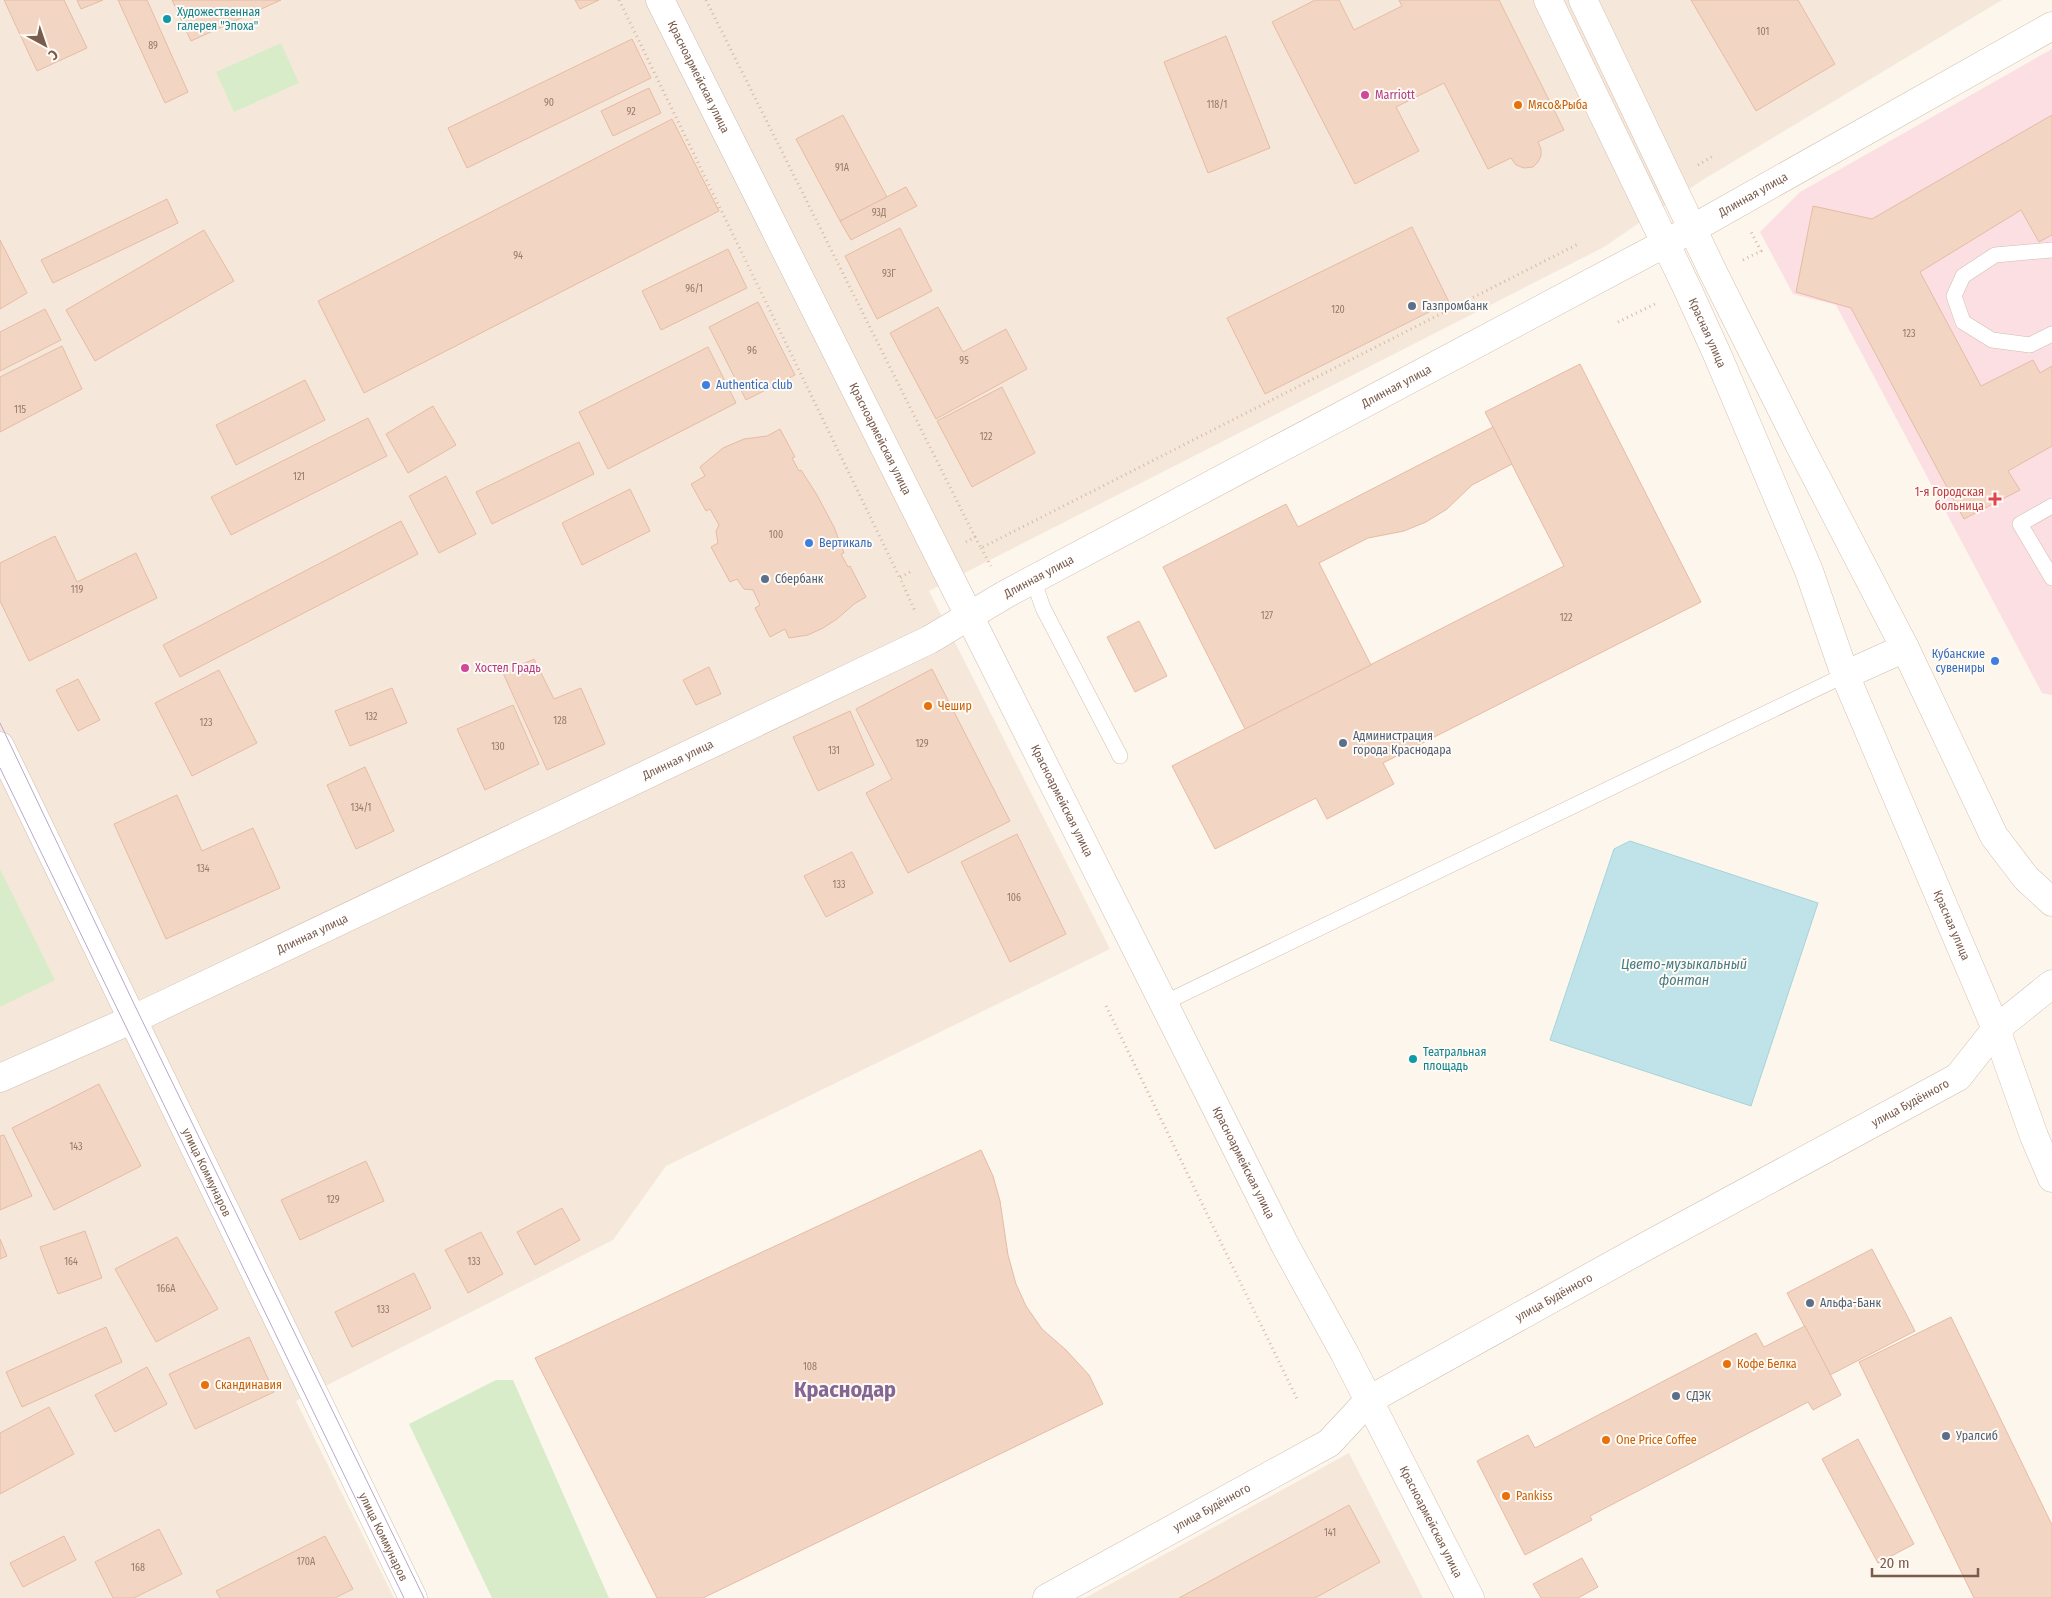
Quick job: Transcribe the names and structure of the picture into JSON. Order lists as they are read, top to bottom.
{
  "streets": {
    "street": [
      "Красноармейская улица",
      "Длинная улица",
      "Красная улица",
      "улица Будённого",
      "улица Коммунаров"
    ]
  },
  "crossings": [
    ["Красноармейская улица", "Длинная улица"],
    ["Красноармейская улица", "улица Будённого"],
    ["Длинная улица", "Красная улица"],
    ["Длинная улица", "улица Коммунаров"],
    ["Красная улица", "улица Будённого"]
  ],
  "districts": ["Краснодар"],
  "water": ["Цвето-музыкальный фонтан"],
  "places": {
    "other": [
      "Художественная галерея \"Эпоха\"",
      "Marriott",
      "Мясо&Рыба",
      "Газпромбанк",
      "Authentica club",
      "Вертикаль",
      "Сбербанк",
      "Кубанские сувениры",
      "Хостел Градь",
      "Чешир",
      "Администрация города Краснодара",
      "Театральная площадь",
      "Альфа-Банк",
      "Кофе Белка",
      "Скандинавия",
      "СДЭК",
      "Уралсиб",
      "One Price Coffee",
      "Pankiss"
    ],
    "health": ["1-я Городская больница"]
  },
  "house_numbers": [
    "101",
    "89",
    "90",
    "118/1",
    "92",
    "91А",
    "93Д",
    "94",
    "93Г",
    "96/1",
    "120",
    "123",
    "96",
    "95",
    "115",
    "122",
    "121",
    "100",
    "119",
    "127",
    "122",
    "132",
    "128",
    "123",
    "129",
    "130",
    "131",
    "134/1",
    "134",
    "133",
    "106",
    "143",
    "129",
    "164",
    "133",
    "166А",
    "133",
    "108",
    "141",
    "170А",
    "168"
  ],
  "scale_bar": "20 m",
  "north": "bottom right"
}
